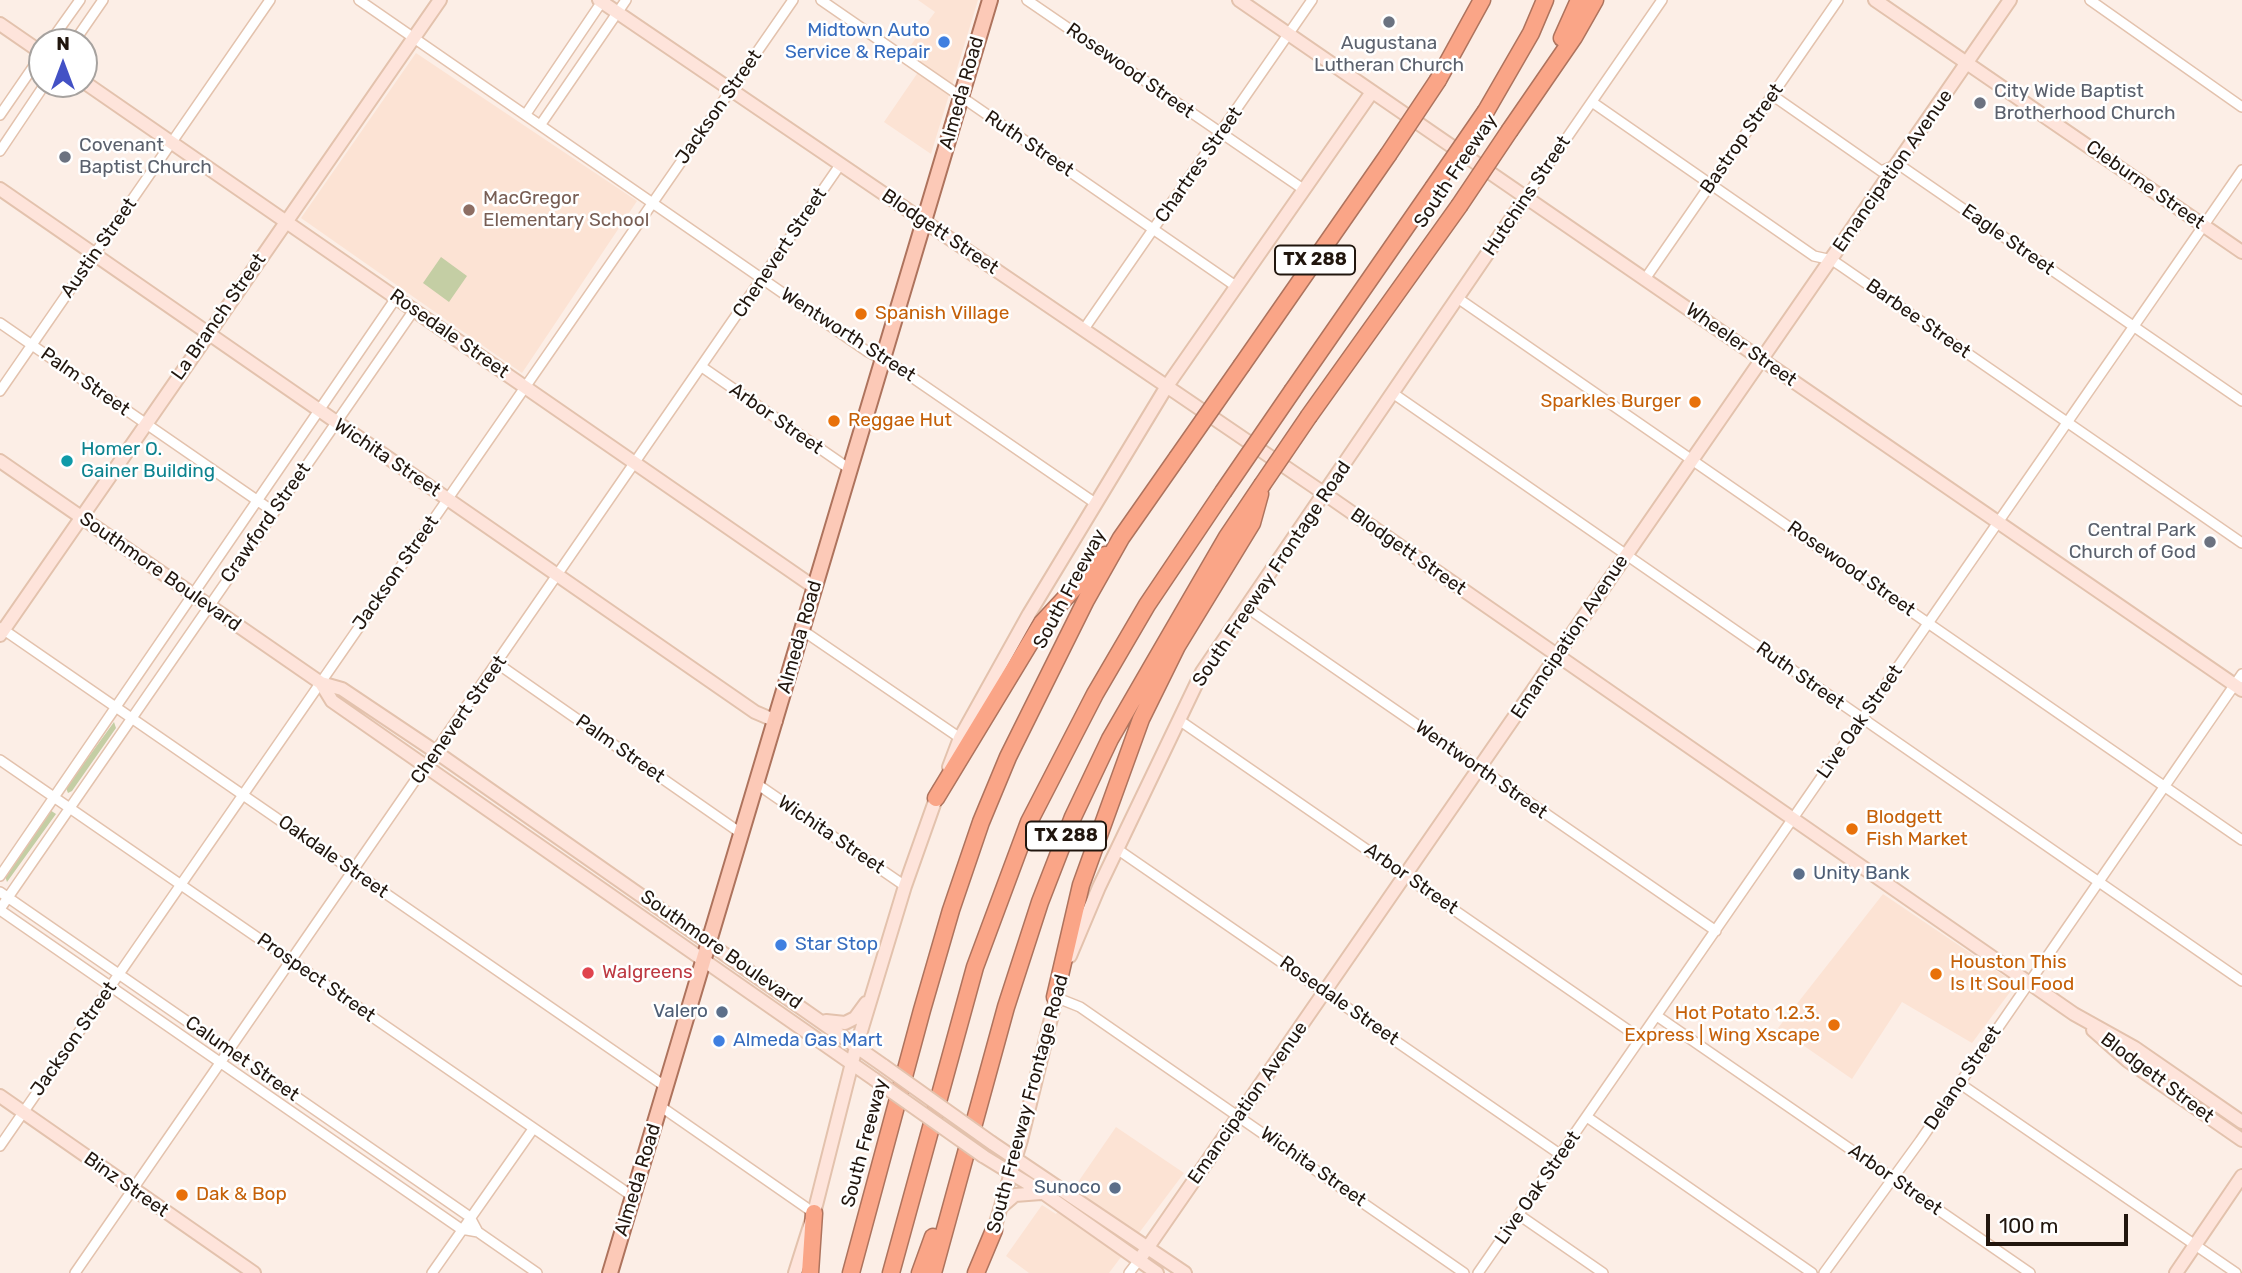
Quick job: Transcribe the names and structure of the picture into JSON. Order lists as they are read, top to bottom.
{
  "streets": {
    "highway": ["South Freeway", "TX 288"],
    "main road": [
      "Almeda Road",
      "Emancipation Avenue",
      "Cleburne Street",
      "Hutchins Street",
      "Blodgett Street",
      "La Branch Street",
      "Rosedale Street",
      "Wheeler Street",
      "Wichita Street",
      "Southmore Boulevard",
      "South Freeway Frontage Road",
      "Binz Street"
    ],
    "street": [
      "Rosewood Street",
      "Jackson Street",
      "Bastrop Street",
      "Ruth Street",
      "Chartres Street",
      "Eagle Street",
      "Austin Street",
      "Chenevert Street",
      "Barbee Street",
      "Wentworth Street",
      "Palm Street",
      "Arbor Street",
      "Crawford Street",
      "Live Oak Street",
      "Oakdale Street",
      "Prospect Street",
      "Calumet Street",
      "Delano Street"
    ]
  },
  "crossings": [
    ["Rosewood Street", "Chartres Street"],
    ["Rosewood Street", "Emancipation Avenue"],
    ["Rosewood Street", "Hutchins Street"],
    ["Rosewood Street", "Live Oak Street"],
    ["Rosewood Street", "Delano Street"],
    ["Almeda Road", "Ruth Street"],
    ["Almeda Road", "Blodgett Street"],
    ["Almeda Road", "Rosedale Street"],
    ["Almeda Road", "Wentworth Street"],
    ["Almeda Road", "Palm Street"],
    ["Almeda Road", "Arbor Street"],
    ["Almeda Road", "Wichita Street"],
    ["Almeda Road", "Southmore Boulevard"],
    ["Almeda Road", "Oakdale Street"],
    ["Almeda Road", "Prospect Street"],
    ["Jackson Street", "Blodgett Street"],
    ["Jackson Street", "Rosedale Street"],
    ["Jackson Street", "Wentworth Street"],
    ["Jackson Street", "Wichita Street"],
    ["Jackson Street", "Southmore Boulevard"],
    ["Jackson Street", "Oakdale Street"],
    ["Jackson Street", "Prospect Street"],
    ["Jackson Street", "Calumet Street"],
    ["Jackson Street", "Binz Street"],
    ["Bastrop Street", "Eagle Street"],
    ["Bastrop Street", "Barbee Street"],
    ["Bastrop Street", "Wheeler Street"],
    ["Ruth Street", "Chartres Street"],
    ["Ruth Street", "Emancipation Avenue"],
    ["Ruth Street", "Hutchins Street"],
    ["Ruth Street", "South Freeway Frontage Road"],
    ["Ruth Street", "Live Oak Street"],
    ["Ruth Street", "Delano Street"],
    ["Chartres Street", "Blodgett Street"],
    ["Chartres Street", "Wheeler Street"],
    ["Emancipation Avenue", "Cleburne Street"],
    ["Emancipation Avenue", "Blodgett Street"],
    ["Emancipation Avenue", "Eagle Street"],
    ["Emancipation Avenue", "Barbee Street"],
    ["Emancipation Avenue", "Rosedale Street"],
    ["Emancipation Avenue", "Wentworth Street"],
    ["Emancipation Avenue", "Wheeler Street"],
    ["Emancipation Avenue", "Arbor Street"],
    ["Emancipation Avenue", "Wichita Street"],
    ["Emancipation Avenue", "Southmore Boulevard"],
    ["Cleburne Street", "Live Oak Street"],
    ["Hutchins Street", "Barbee Street"],
    ["Hutchins Street", "Wheeler Street"],
    ["Hutchins Street", "South Freeway Frontage Road"],
    ["Blodgett Street", "Chenevert Street"],
    ["Blodgett Street", "South Freeway Frontage Road"],
    ["Blodgett Street", "Live Oak Street"],
    ["Blodgett Street", "Delano Street"],
    ["Eagle Street", "Live Oak Street"],
    ["Austin Street", "Rosedale Street"],
    ["Austin Street", "Palm Street"],
    ["Austin Street", "Wichita Street"],
    ["Chenevert Street", "Rosedale Street"],
    ["Chenevert Street", "Wentworth Street"],
    ["Chenevert Street", "Palm Street"],
    ["Chenevert Street", "Arbor Street"],
    ["Chenevert Street", "Wichita Street"],
    ["Chenevert Street", "Southmore Boulevard"],
    ["Chenevert Street", "Oakdale Street"],
    ["Chenevert Street", "Prospect Street"],
    ["Chenevert Street", "Calumet Street"],
    ["Chenevert Street", "Binz Street"],
    ["La Branch Street", "Rosedale Street"],
    ["La Branch Street", "Wentworth Street"],
    ["La Branch Street", "Palm Street"],
    ["La Branch Street", "Wichita Street"],
    ["La Branch Street", "Southmore Boulevard"],
    ["La Branch Street", "Oakdale Street"],
    ["Barbee Street", "Live Oak Street"],
    ["Rosedale Street", "Crawford Street"],
    ["Rosedale Street", "South Freeway Frontage Road"],
    ["Rosedale Street", "Live Oak Street"],
    ["Wentworth Street", "South Freeway Frontage Road"],
    ["Wentworth Street", "Live Oak Street"],
    ["Wheeler Street", "Live Oak Street"],
    ["Wheeler Street", "Delano Street"],
    ["Palm Street", "Crawford Street"],
    ["Arbor Street", "South Freeway Frontage Road"],
    ["Arbor Street", "Live Oak Street"],
    ["Arbor Street", "Delano Street"],
    ["Wichita Street", "Crawford Street"],
    ["Wichita Street", "South Freeway Frontage Road"],
    ["Crawford Street", "Southmore Boulevard"],
    ["Crawford Street", "Oakdale Street"],
    ["Crawford Street", "Prospect Street"],
    ["Crawford Street", "Calumet Street"],
    ["Southmore Boulevard", "South Freeway Frontage Road"]
  ],
  "places": [
    "Augustana Lutheran Church",
    "Midtown Auto Service & Repair",
    "City Wide Baptist Brotherhood Church",
    "Covenant Baptist Church",
    "MacGregor Elementary School",
    "Spanish Village",
    "Sparkles Burger",
    "Reggae Hut",
    "Homer O. Gainer Building",
    "Central Park Church of God",
    "Blodgett Fish Market",
    "Unity Bank",
    "Star Stop",
    "Walgreens",
    "Houston This Is It Soul Food",
    "Valero",
    "Hot Potato 1.2.3. Express | Wing Xscape",
    "Almeda Gas Mart",
    "Sunoco",
    "Dak & Bop"
  ],
  "scale_bar": "100 m",
  "north": "top"
}
